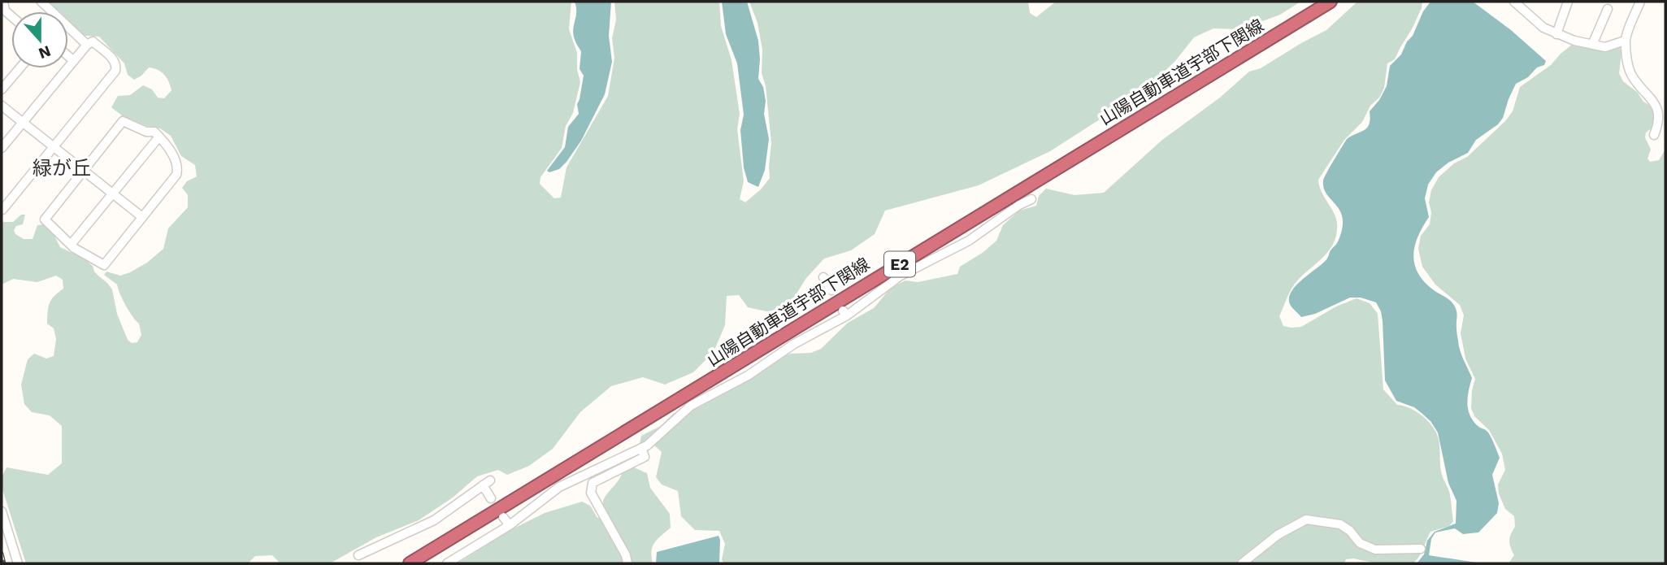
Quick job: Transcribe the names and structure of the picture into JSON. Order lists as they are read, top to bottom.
{
  "streets": {
    "highway": ["山陽自動車道宇部下関線", "E2"]
  },
  "districts": ["緑が丘"],
  "north": "bottom"
}
